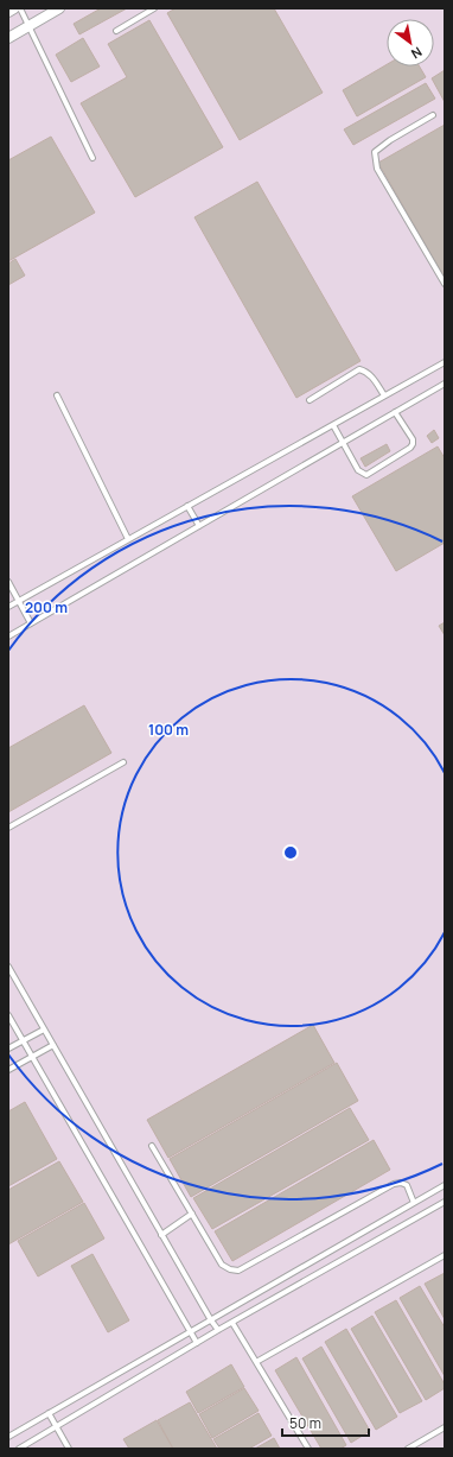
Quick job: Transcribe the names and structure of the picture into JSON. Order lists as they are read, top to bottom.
{
  "scale_bar": "50 m",
  "north": "bottom right",
  "rings": ["200 m", "100 m"]
}
